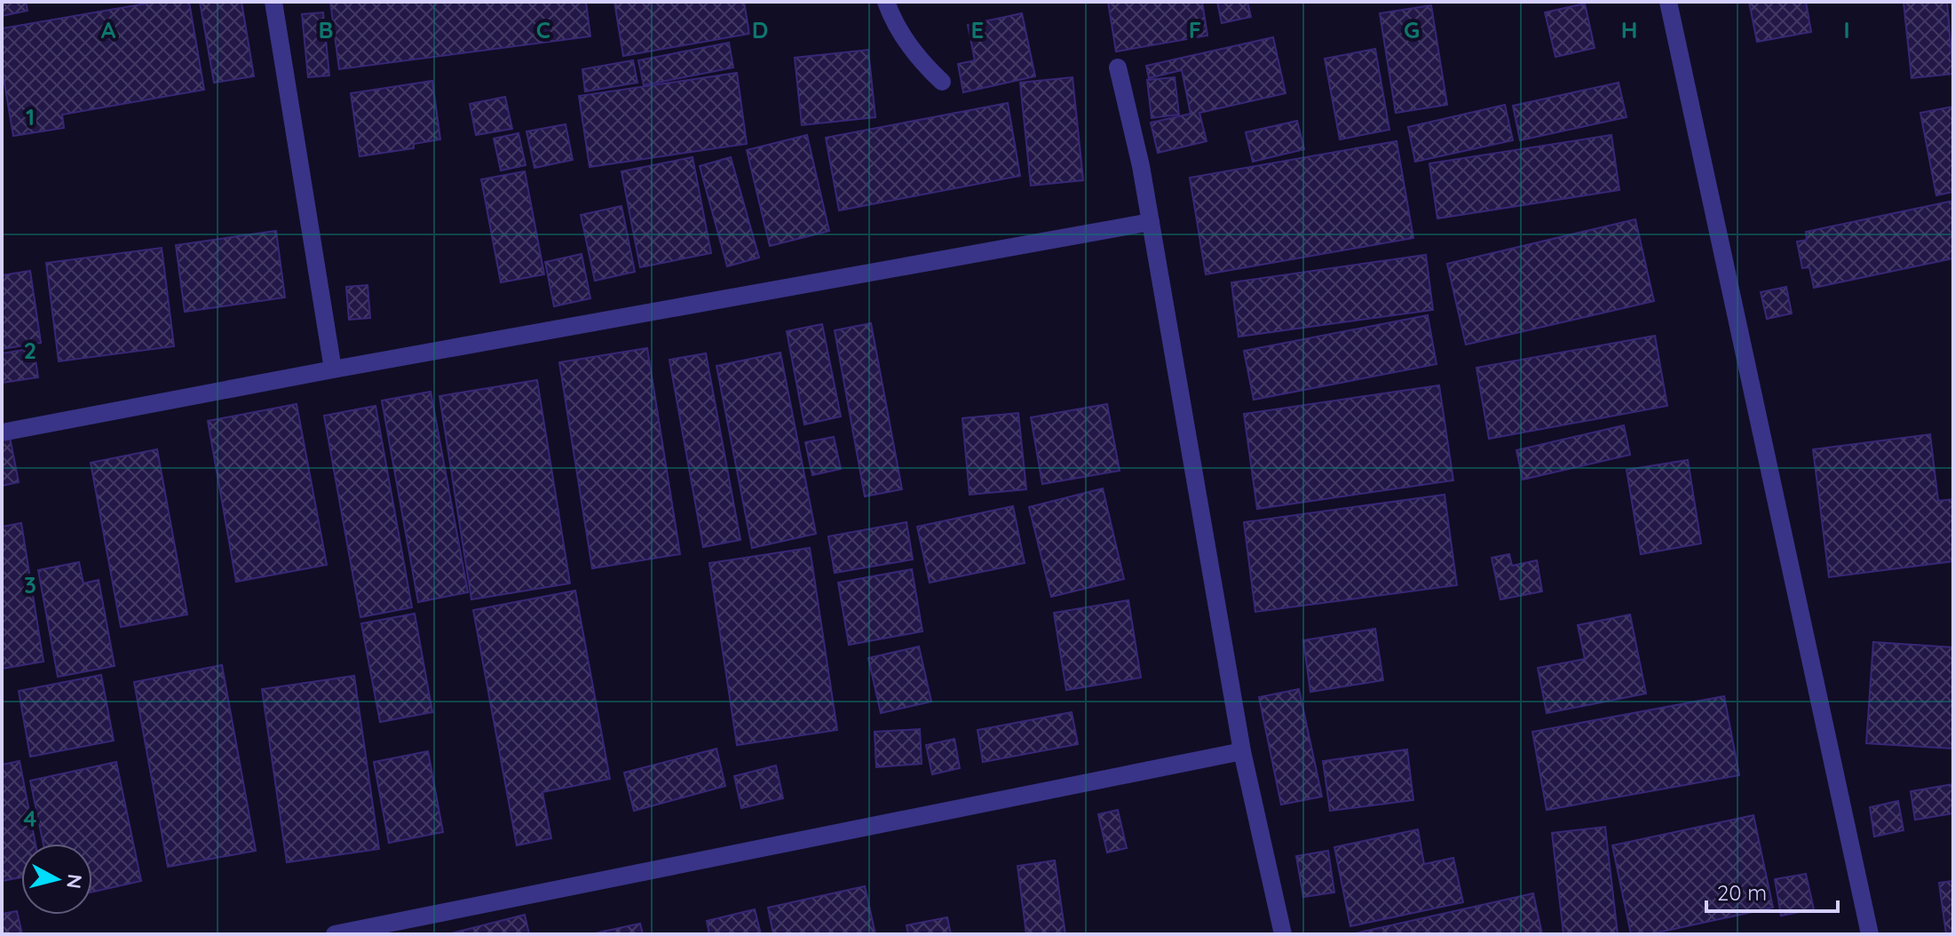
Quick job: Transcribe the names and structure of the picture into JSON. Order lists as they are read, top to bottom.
{
  "scale_bar": "20 m",
  "north": "right",
  "grid": {
    "columns": [
      "A",
      "B",
      "C",
      "D",
      "E",
      "F",
      "G",
      "H",
      "I"
    ],
    "rows": [
      "1",
      "2",
      "3",
      "4"
    ]
  }
}
